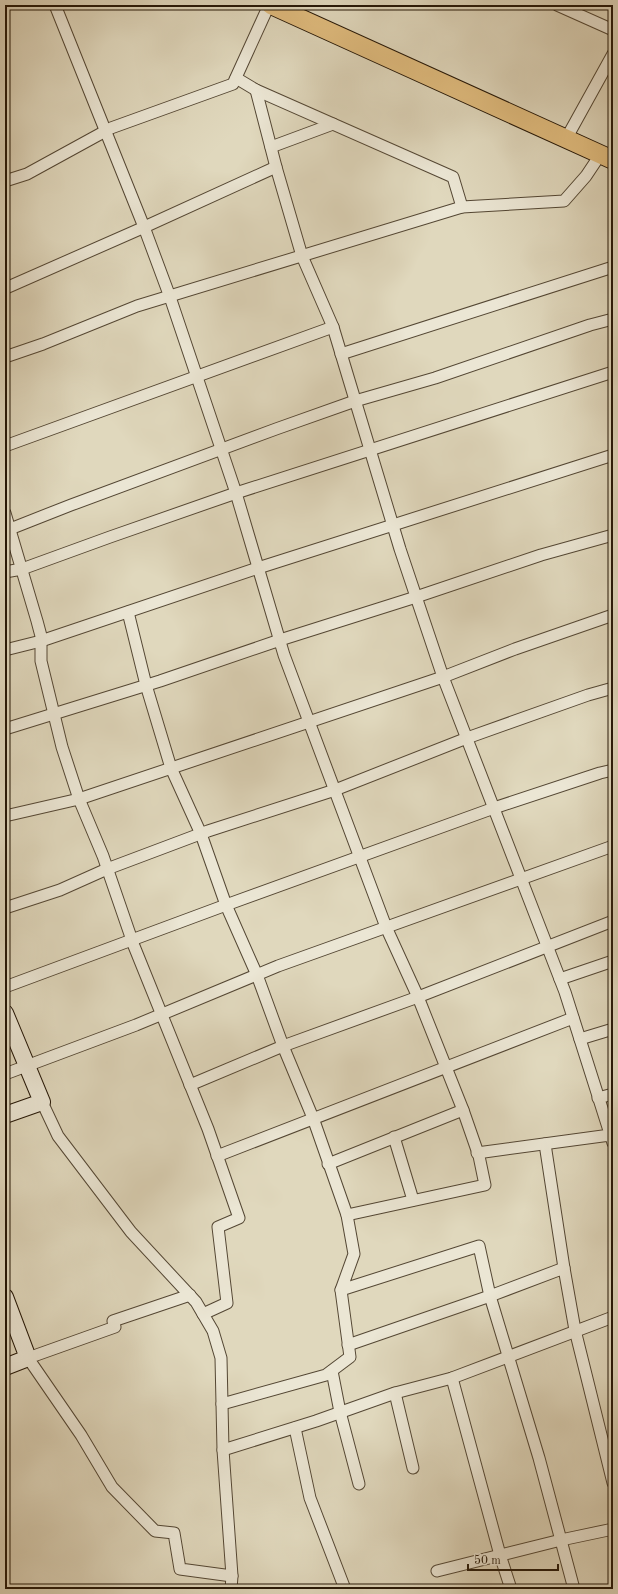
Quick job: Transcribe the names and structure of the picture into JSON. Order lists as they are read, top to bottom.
{
  "scale_bar": "50 m"
}
